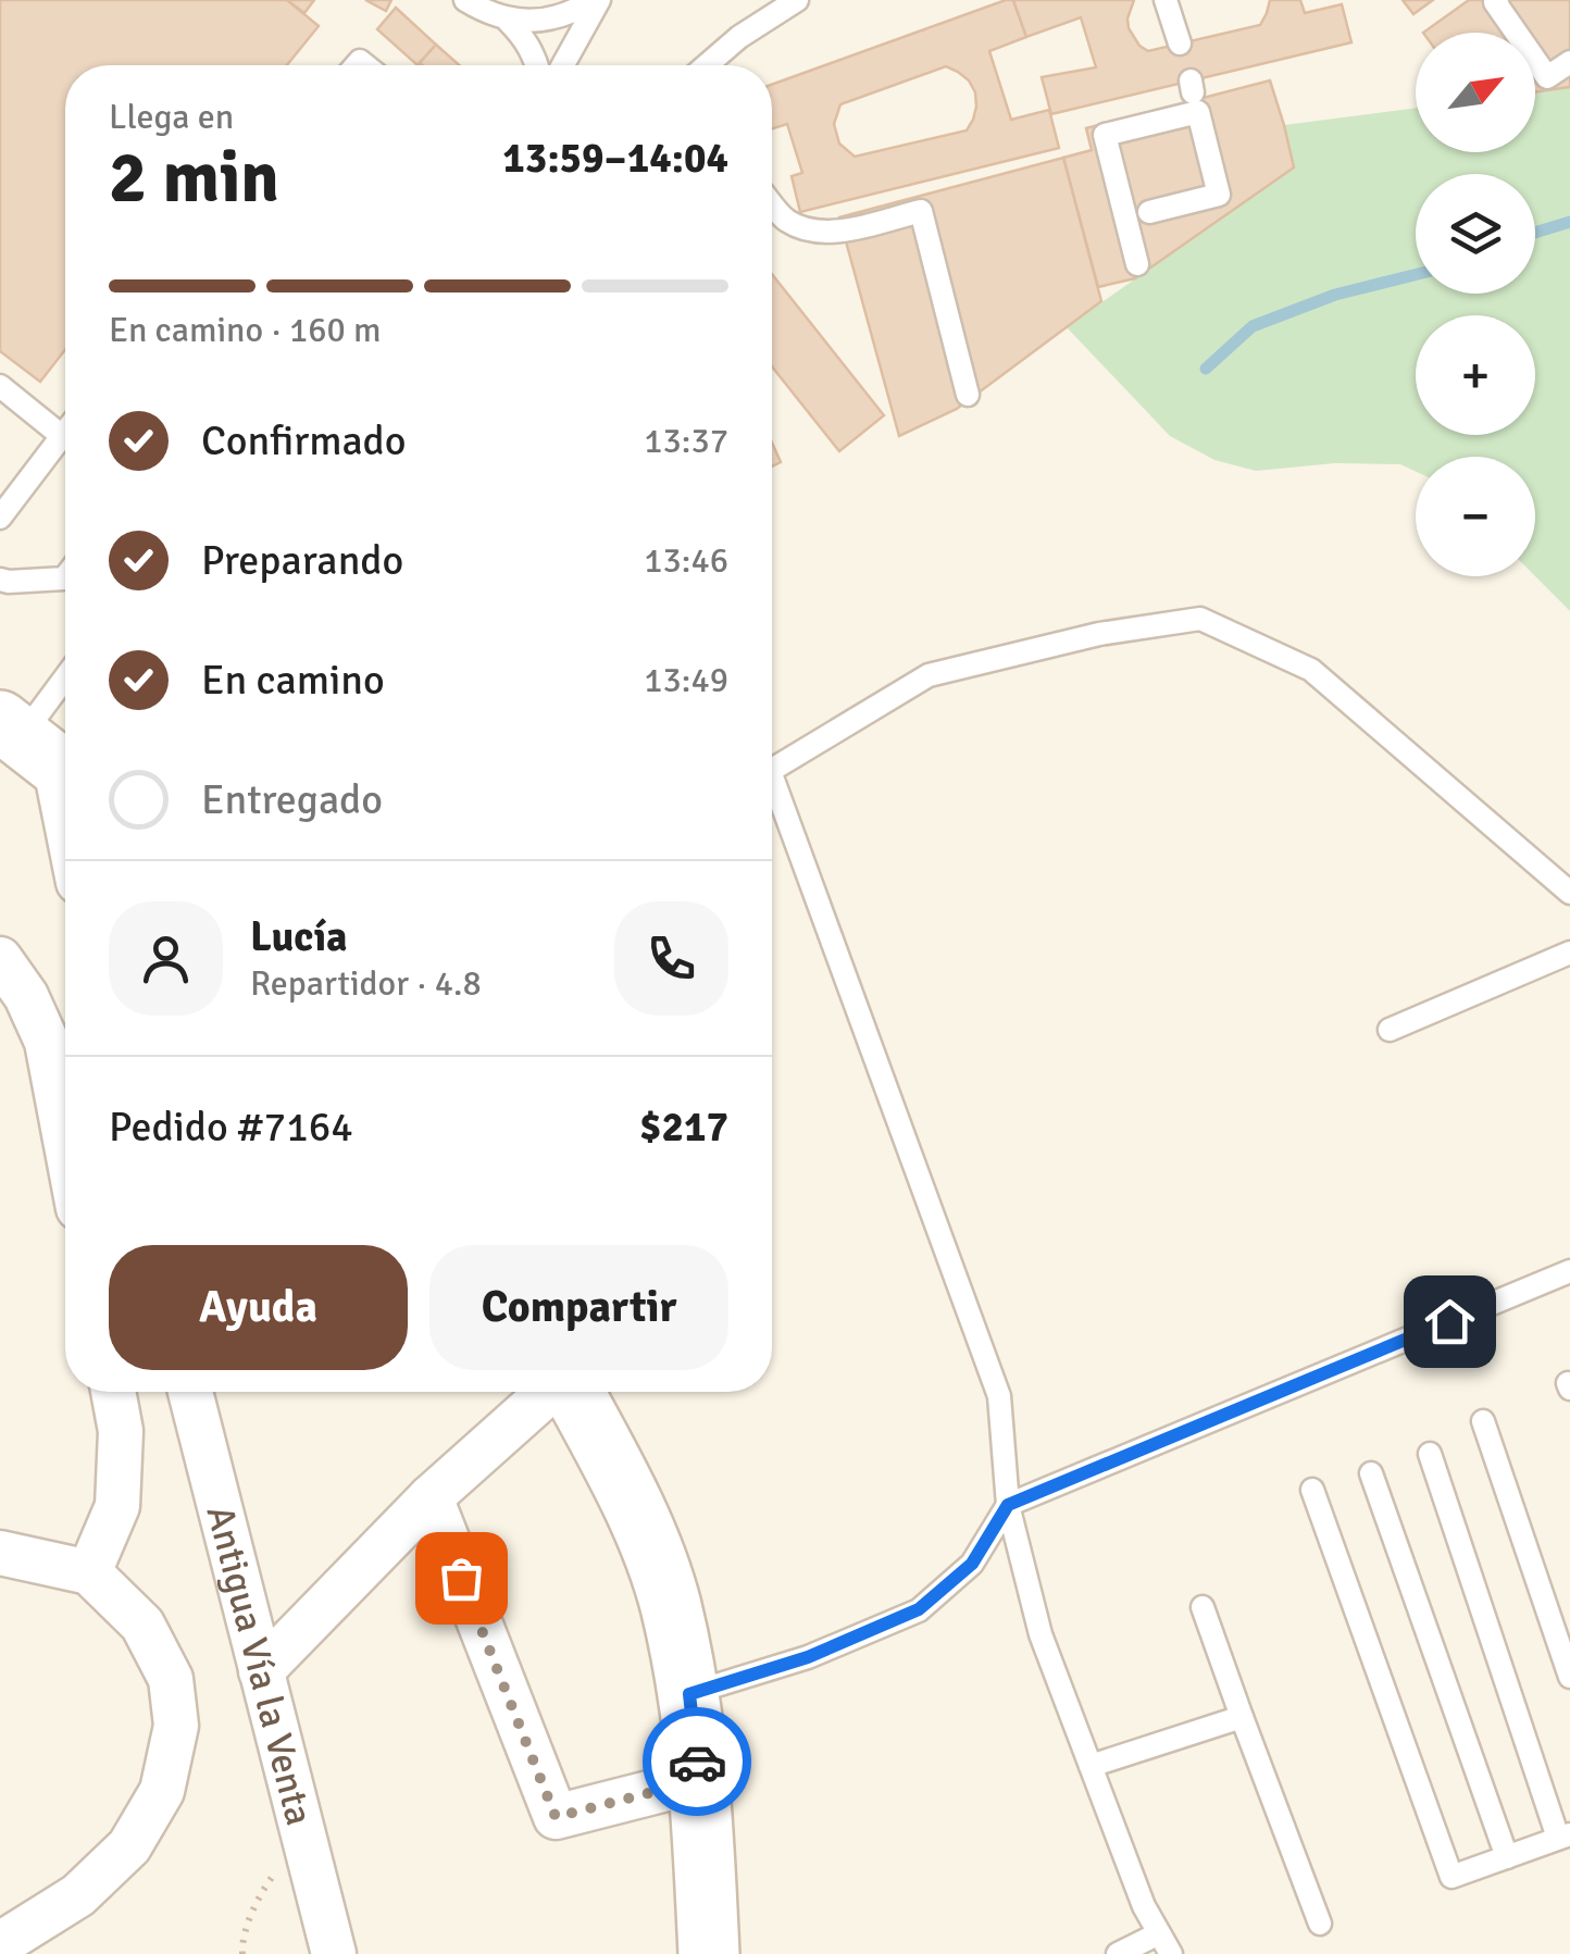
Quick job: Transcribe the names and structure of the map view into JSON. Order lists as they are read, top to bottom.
{
  "streets": {
    "street": ["Antigua Vía la Venta"]
  },
  "north": "top right",
  "page": {
    "map_buttons": ["+", "−"],
    "heading": ["2 min", "Llega en", "13:59–14:04"],
    "panel": [
      "Lucía",
      "Repartidor · 4.8",
      "Pedido #7164",
      "$217"
    ],
    "bar": "En camino · 160 m",
    "list": [
      ["Confirmado", "13:37"],
      ["Preparando", "13:46"],
      ["En camino", "13:49"],
      "Entregado"
    ],
    "buttons": ["Ayuda", "Compartir"]
  }
}
